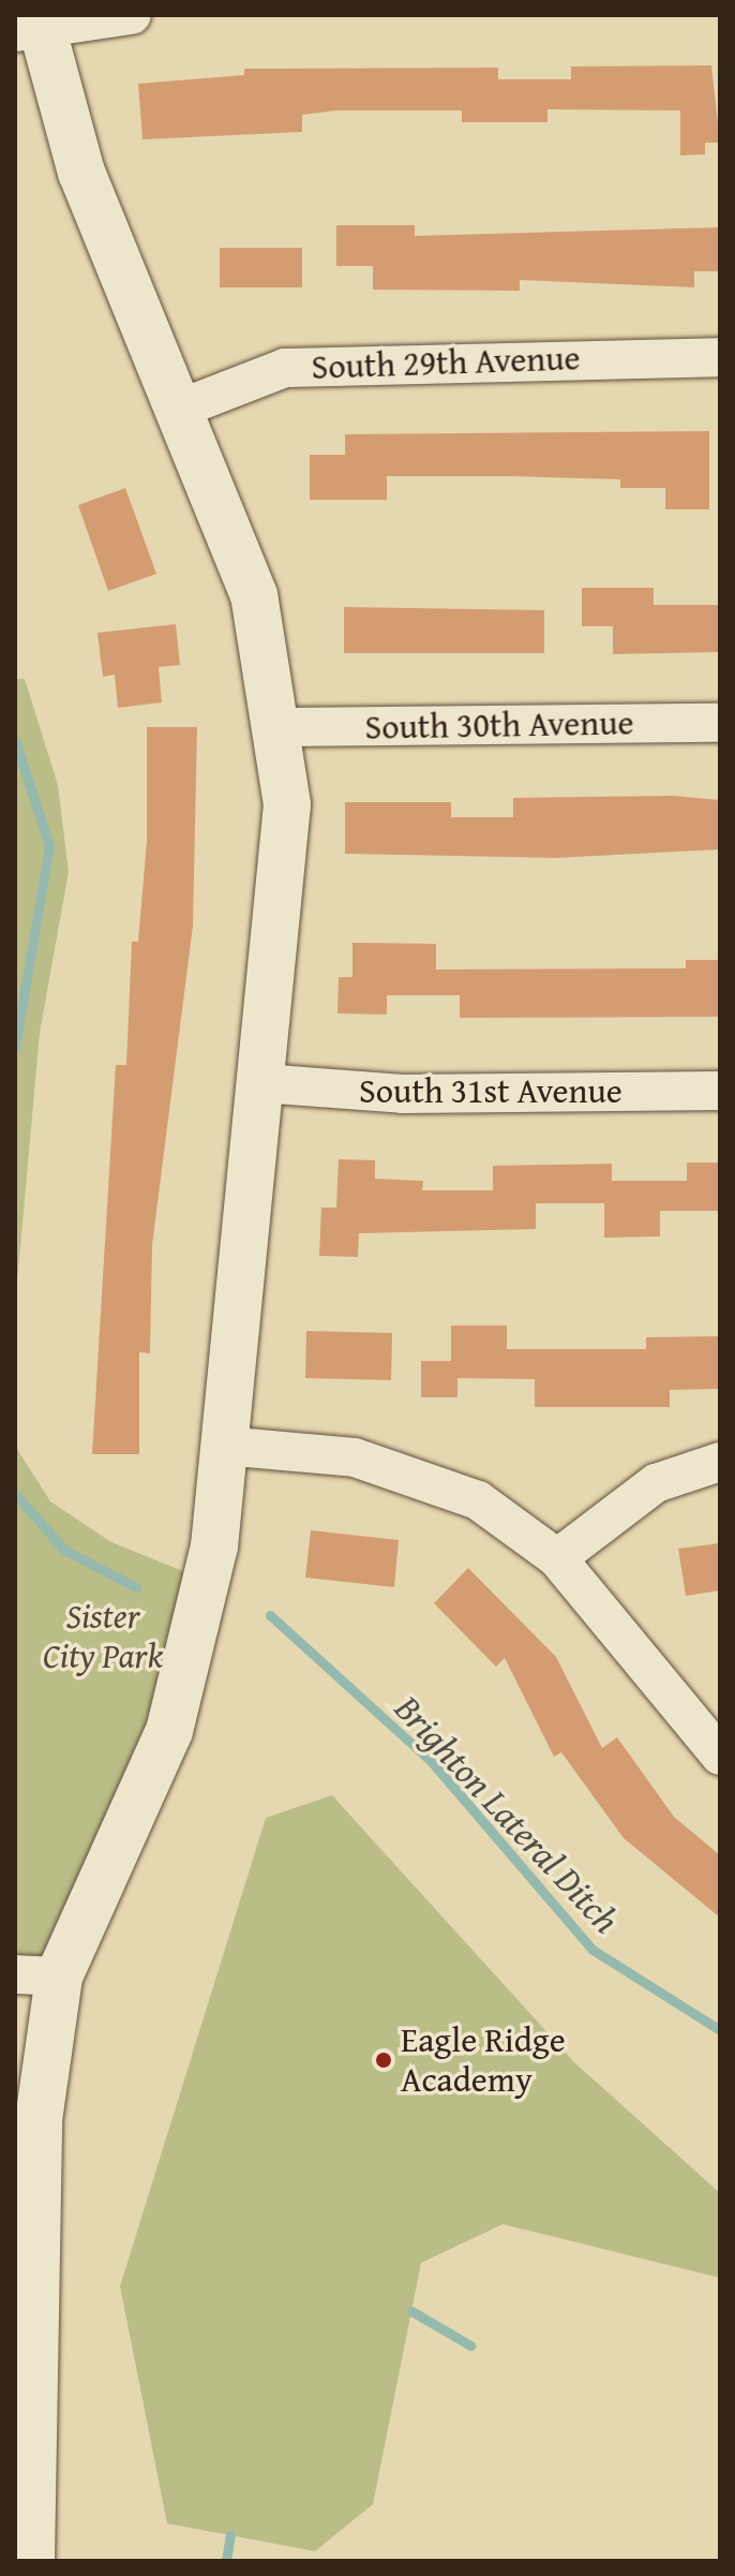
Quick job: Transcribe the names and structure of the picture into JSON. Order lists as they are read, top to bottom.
{
  "streets": {
    "street": ["South 29th Avenue", "South 30th Avenue", "South 31st Avenue"]
  },
  "water": ["Brighton Lateral Ditch"],
  "parks": ["Sister City Park"],
  "places": ["Eagle Ridge Academy"]
}
